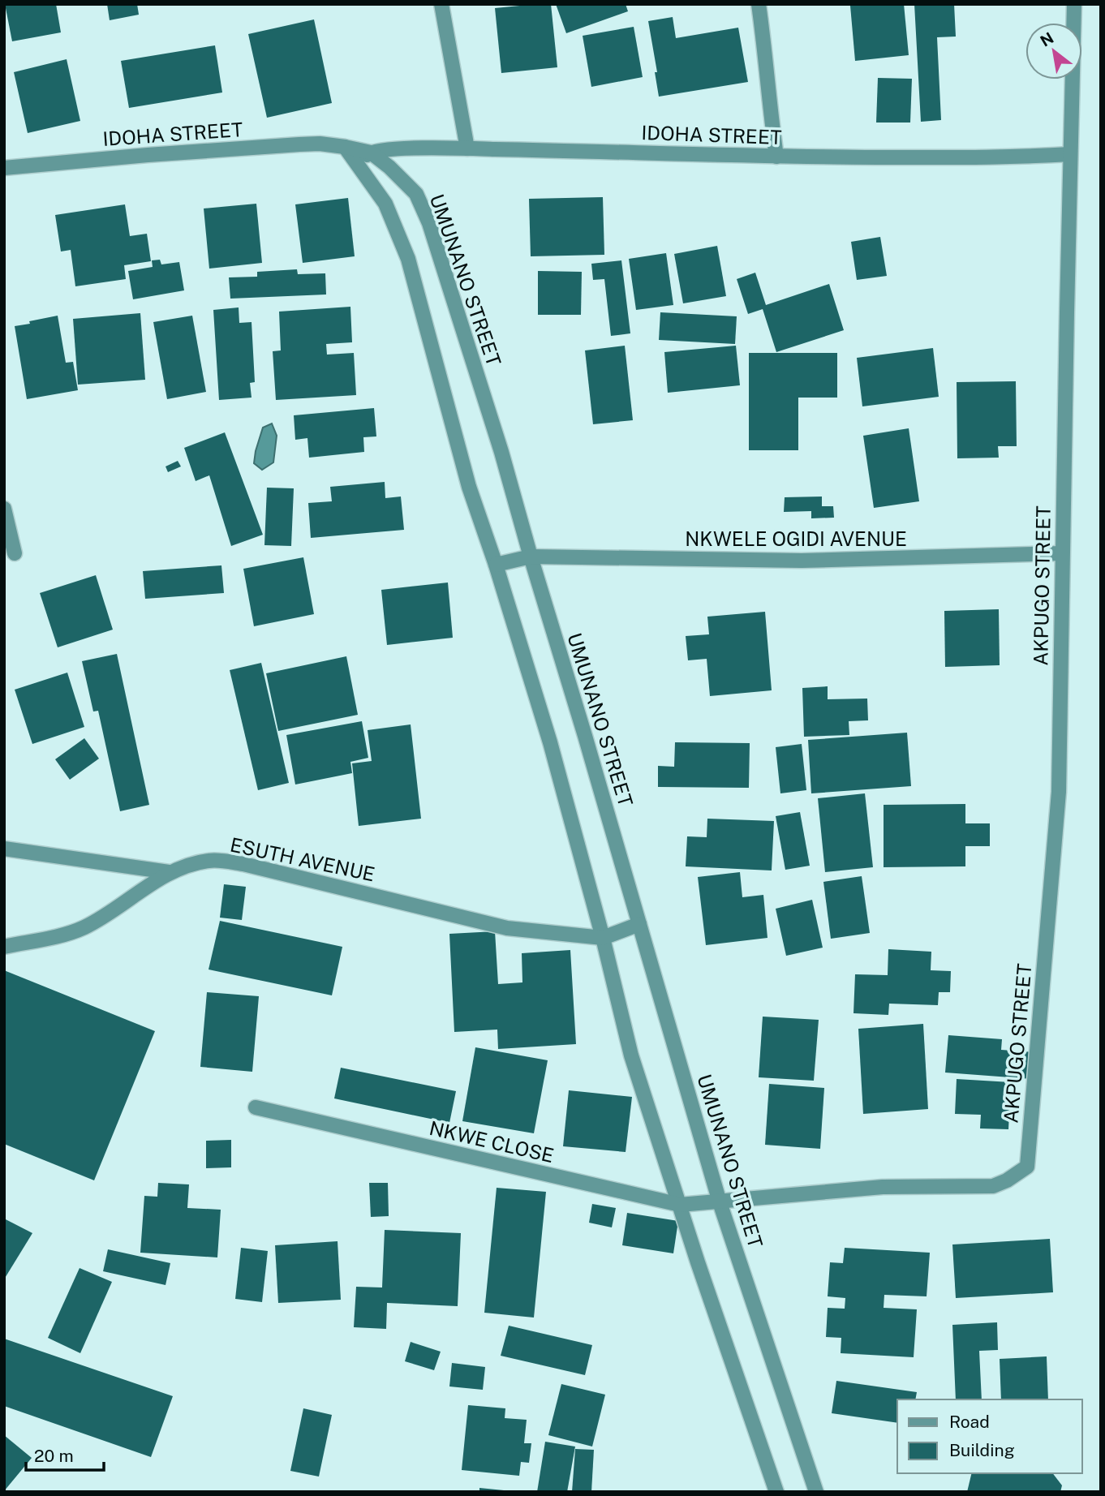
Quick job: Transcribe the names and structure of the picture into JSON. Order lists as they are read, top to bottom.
{
  "streets": {
    "street": [
      "IDOHA STREET",
      "UMUNANO STREET",
      "NKWELE OGIDI AVENUE",
      "AKPUGO STREET",
      "ESUTH AVENUE",
      "NKWE CLOSE"
    ]
  },
  "crossings": [
    ["IDOHA STREET", "UMUNANO STREET"],
    ["IDOHA STREET", "AKPUGO STREET"],
    ["UMUNANO STREET", "NKWELE OGIDI AVENUE"],
    ["UMUNANO STREET", "NKWE CLOSE"],
    ["NKWELE OGIDI AVENUE", "AKPUGO STREET"],
    ["AKPUGO STREET", "NKWE CLOSE"]
  ],
  "legend": ["Road", "Building"],
  "scale_bar": "20 m",
  "north": "top left"
}
